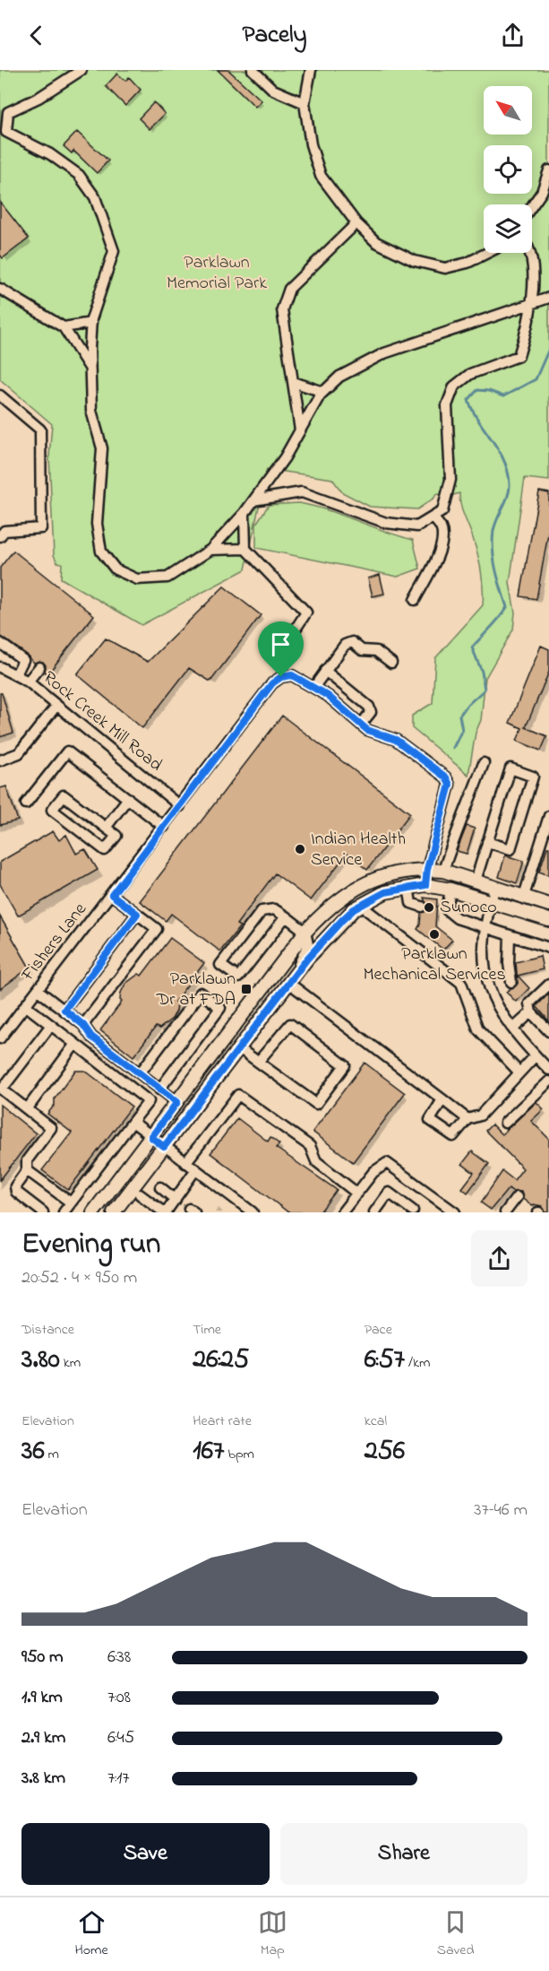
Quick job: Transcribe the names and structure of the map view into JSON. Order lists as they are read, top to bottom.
{
  "streets": {
    "street": ["Rock Creek Mill Road", "Fishers Lane"]
  },
  "crossings": [
    ["Rock Creek Mill Road", "Fishers Lane"]
  ],
  "parks": ["Parklawn Memorial Park"],
  "places": {
    "other": ["Indian Health Service", "Sunoco", "Parklawn Mechanical Services"],
    "transit": ["Parklawn Dr at FDA"]
  },
  "north": "top left",
  "page": {
    "header": "Pacely",
    "heading": ["Evening run", "20:52 · 4 × 950 m"],
    "stats": [
      ["Distance", "3.80 km"],
      ["Time", "26:25"],
      ["Pace", "6:57 /km"],
      ["Elevation", "36 m"],
      ["Heart rate", "167 bpm"],
      ["kcal", "256"]
    ],
    "chart": ["Elevation", "37–46 m"],
    "list": [
      {
        "name": "950 m",
        "note": "6:38"
      },
      {
        "name": "1.9 km",
        "note": "7:08"
      },
      {
        "name": "2.9 km",
        "note": "6:45"
      },
      {
        "name": "3.8 km",
        "note": "7:17"
      }
    ],
    "buttons": ["Save", "Share"],
    "tabs": ["Home", "Map", "Saved"]
  }
}
